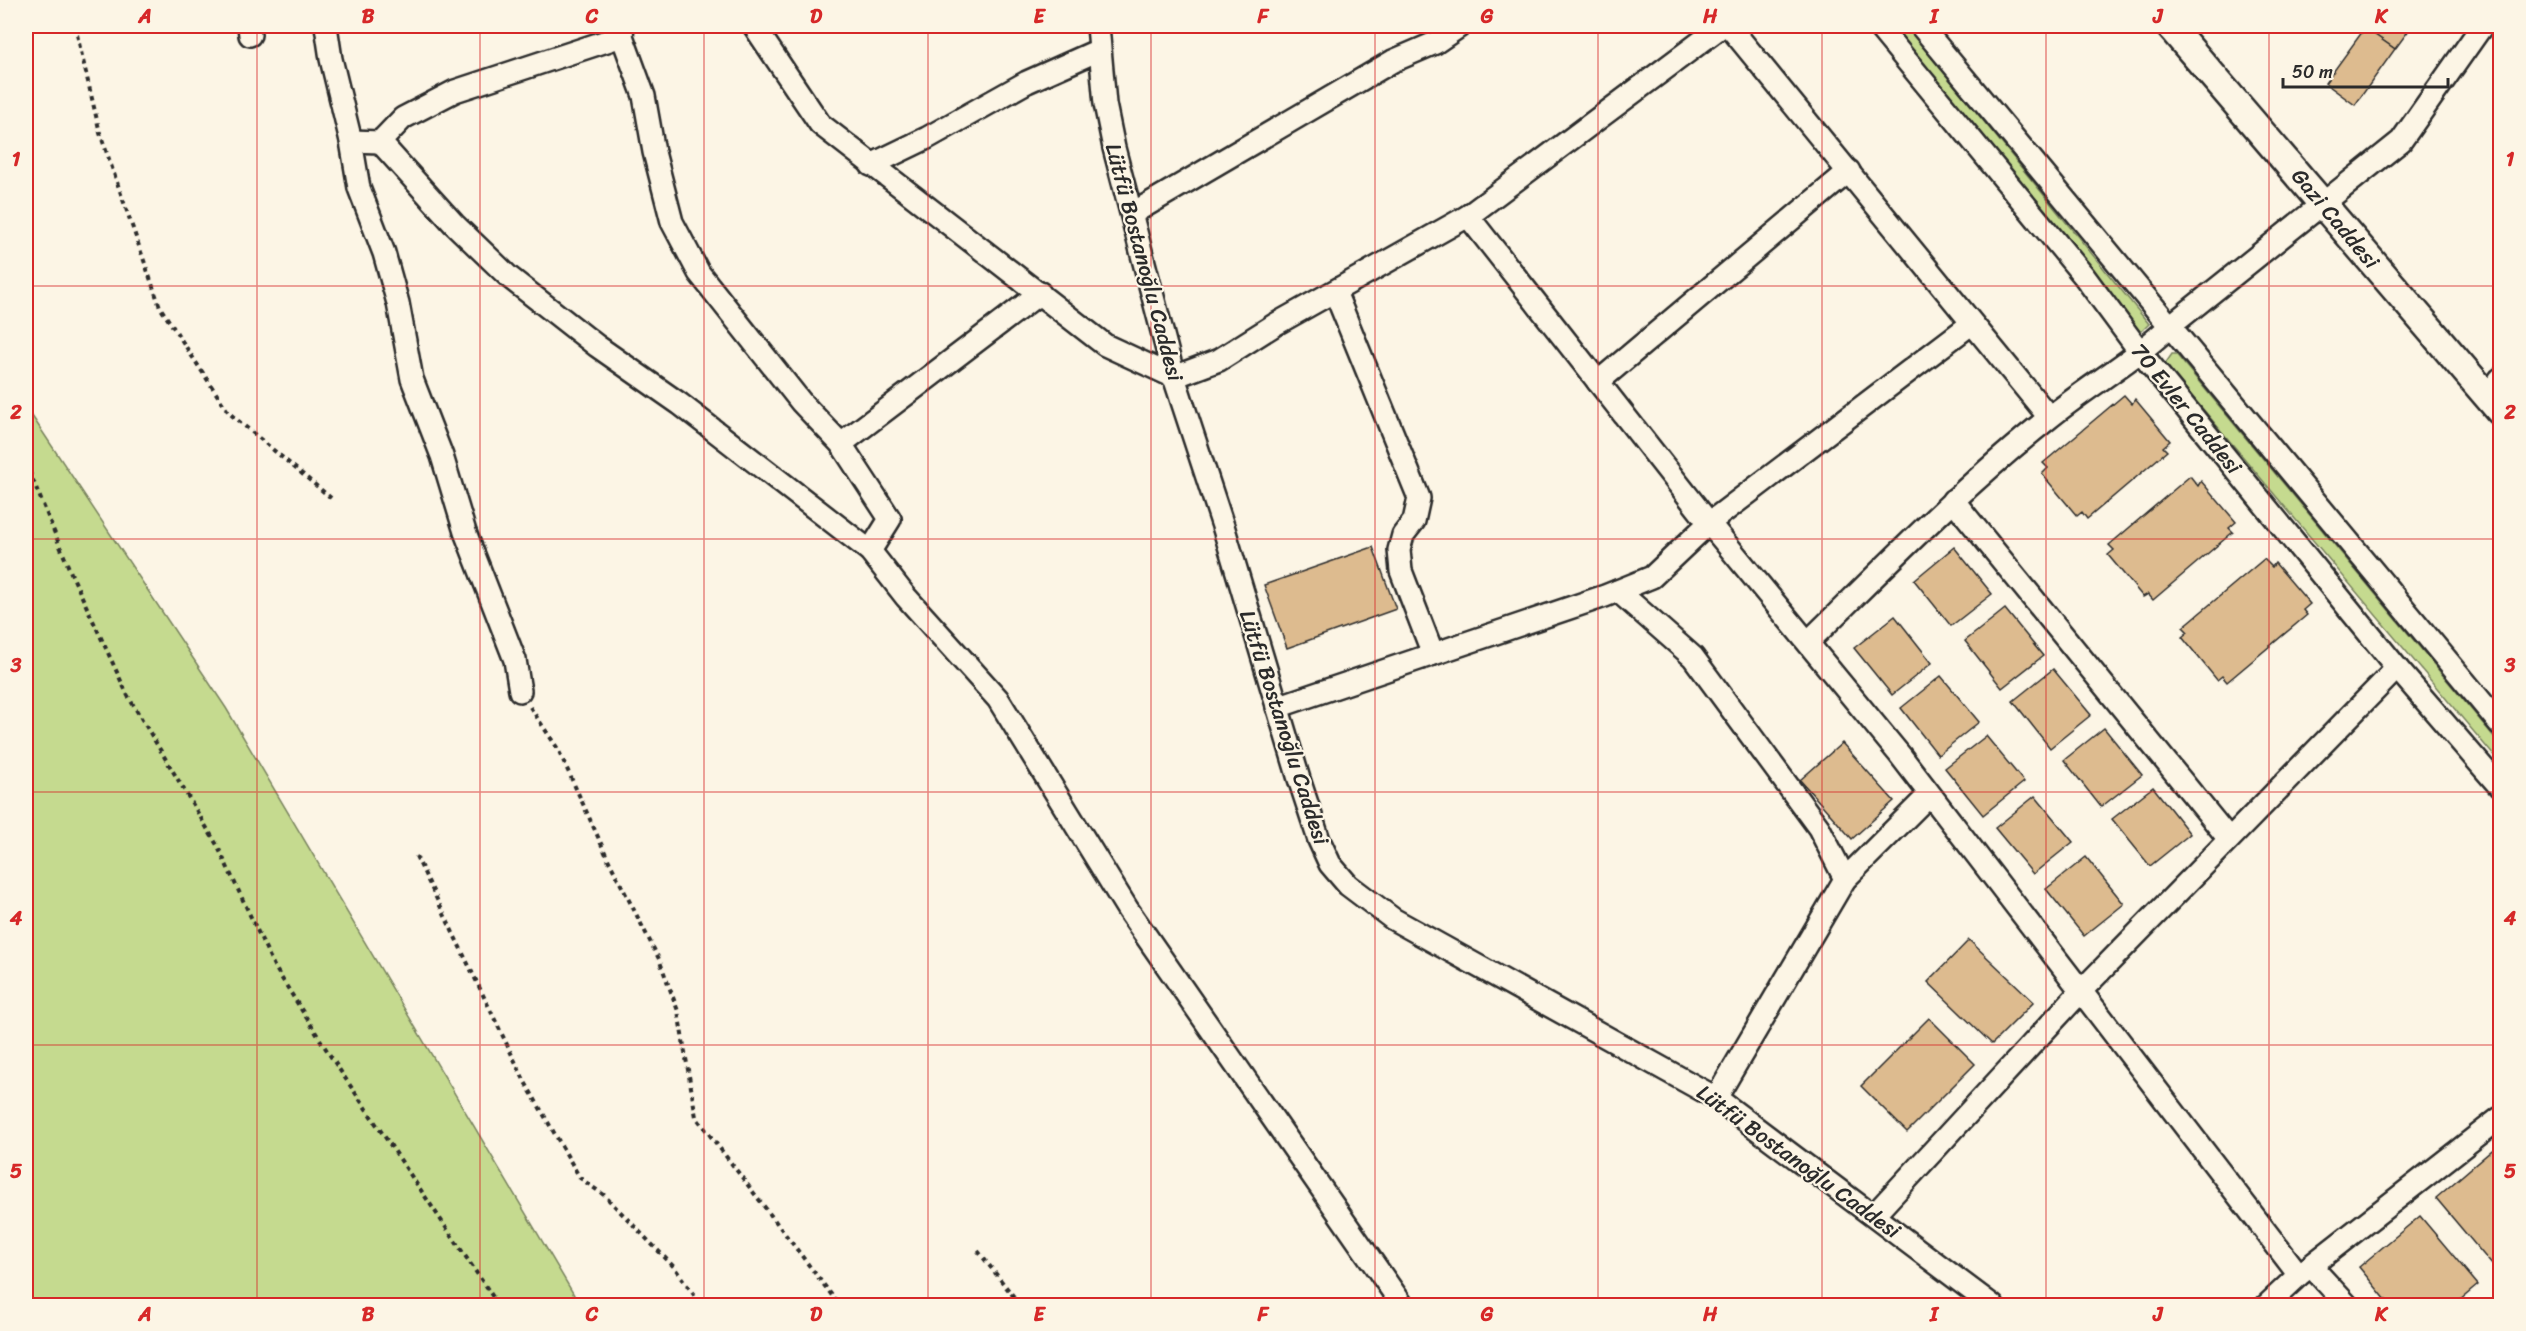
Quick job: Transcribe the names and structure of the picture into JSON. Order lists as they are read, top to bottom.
{
  "streets": {
    "main road": ["Gazi Caddesi"],
    "street": ["Lütfü Bostanoğlu Caddesi", "70 Evler Caddesi"]
  },
  "scale_bar": "50 m",
  "grid": {
    "columns": [
      "A",
      "B",
      "C",
      "D",
      "E",
      "F",
      "G",
      "H",
      "I",
      "J",
      "K"
    ],
    "rows": [
      "1",
      "2",
      "3",
      "4",
      "5"
    ]
  }
}
